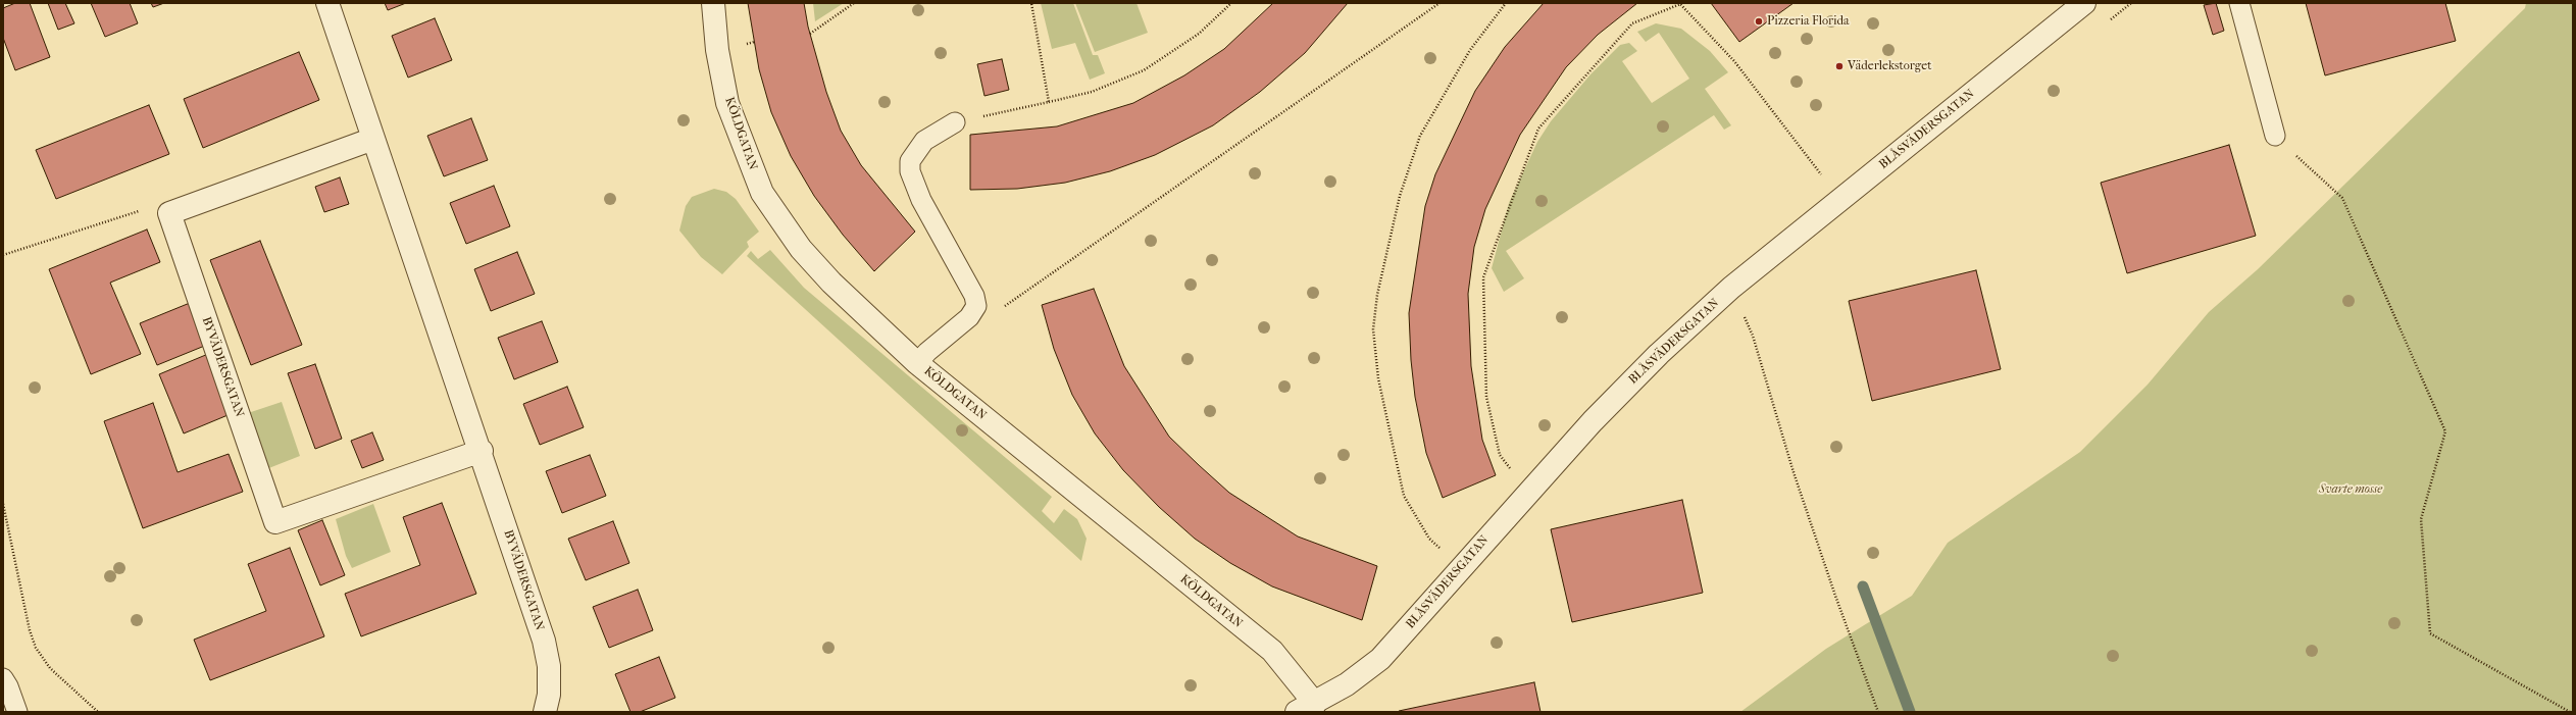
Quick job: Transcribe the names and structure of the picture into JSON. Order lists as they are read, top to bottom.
{
  "streets": {
    "street": ["BLÅSVÄDERSGATAN", "KÖLDGATAN", "BYVÄDERSGATAN"]
  },
  "crossings": [
    ["BLÅSVÄDERSGATAN", "KÖLDGATAN"]
  ],
  "parks": ["Svarte mosse"],
  "places": ["Pizzeria Florida", "Väderlekstorget"]
}
